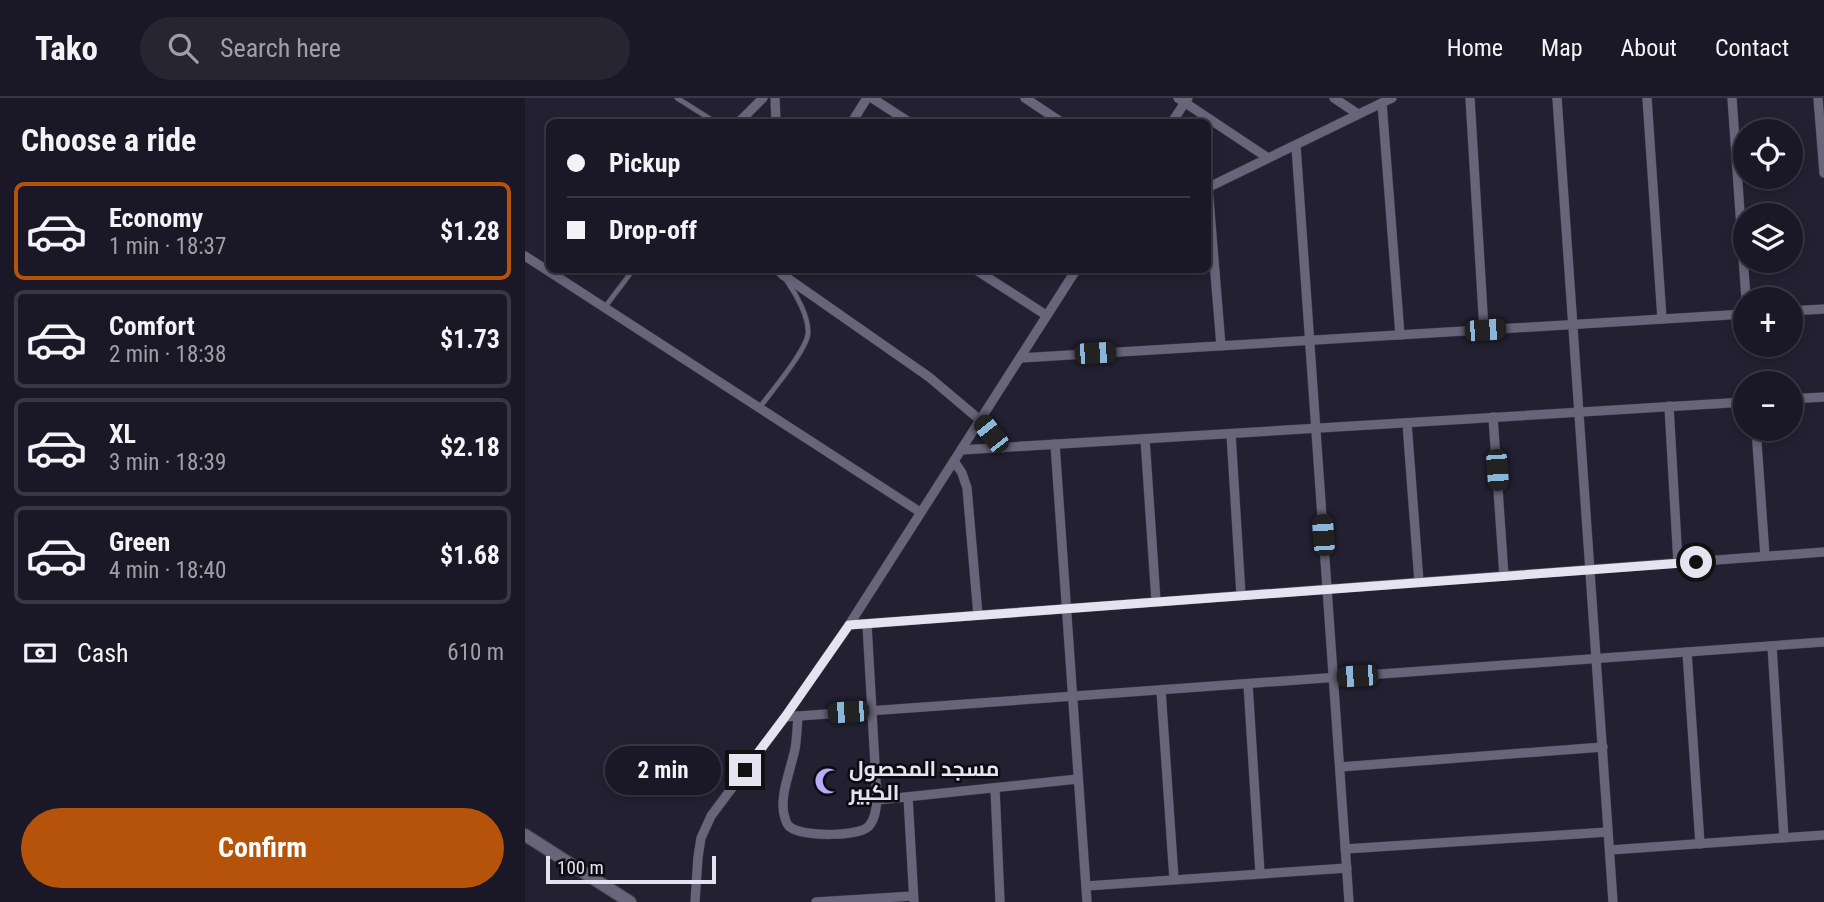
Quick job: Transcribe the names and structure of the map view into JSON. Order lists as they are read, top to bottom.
{
  "places": {
    "mosque": ["مسجد المحصول الكبير"]
  },
  "scale_bar": "100 m",
  "page": {
    "header": "Tako",
    "search": "Search here",
    "nav": [
      "Home",
      "Map",
      "About",
      "Contact"
    ],
    "heading": "Choose a ride",
    "map_buttons": ["+", "−"],
    "banner": ["Pickup", "Drop-off"],
    "list": [
      {
        "name": "Economy",
        "note": "1 min · 18:37",
        "value": "$1.28"
      },
      {
        "name": "Comfort",
        "note": "2 min · 18:38",
        "value": "$1.73"
      },
      {
        "name": "XL",
        "note": "3 min · 18:39",
        "value": "$2.18"
      },
      {
        "name": "Green",
        "note": "4 min · 18:40",
        "value": "$1.68"
      }
    ],
    "pay": ["Cash", "610 m"],
    "bubble": "2 min",
    "buttons": "Confirm",
    "scale": "100 m"
  }
}
